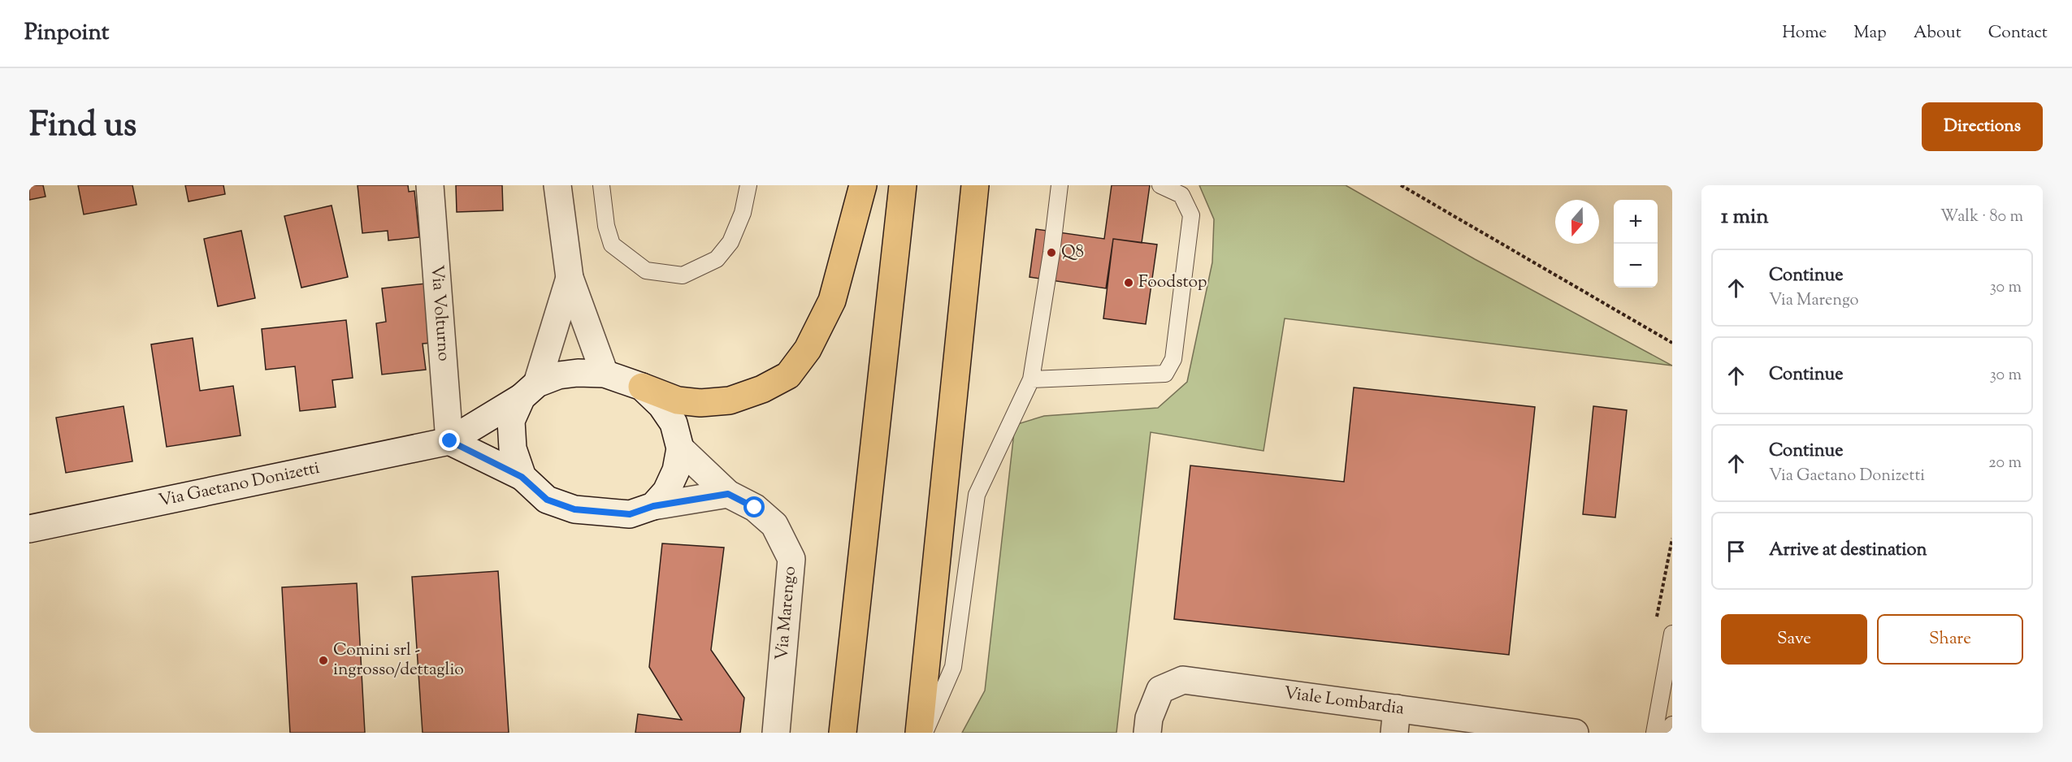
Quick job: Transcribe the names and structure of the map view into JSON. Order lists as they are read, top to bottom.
{
  "streets": {
    "street": [
      "Via Volturno",
      "Via Gaetano Donizetti",
      "Via Marengo",
      "Viale Lombardia"
    ]
  },
  "crossings": [
    ["Via Volturno", "Via Gaetano Donizetti"],
    ["Via Gaetano Donizetti", "Via Marengo"]
  ],
  "places": ["Q8", "Foodstop", "Comini srl - ingrosso/dettaglio"],
  "north": "bottom",
  "page": {
    "header": "Pinpoint",
    "nav": [
      "Home",
      "Map",
      "About",
      "Contact"
    ],
    "title": "Find us",
    "buttons": [
      "Directions",
      ["Save", "Share"]
    ],
    "heading": ["1 min", "Walk · 80 m"],
    "map_buttons": ["+", "−"],
    "list": [
      ["Continue", "Via Marengo", "30 m"],
      ["Continue", "30 m"],
      ["Continue", "Via Gaetano Donizetti", "20 m"],
      "Arrive at destination"
    ]
  }
}
